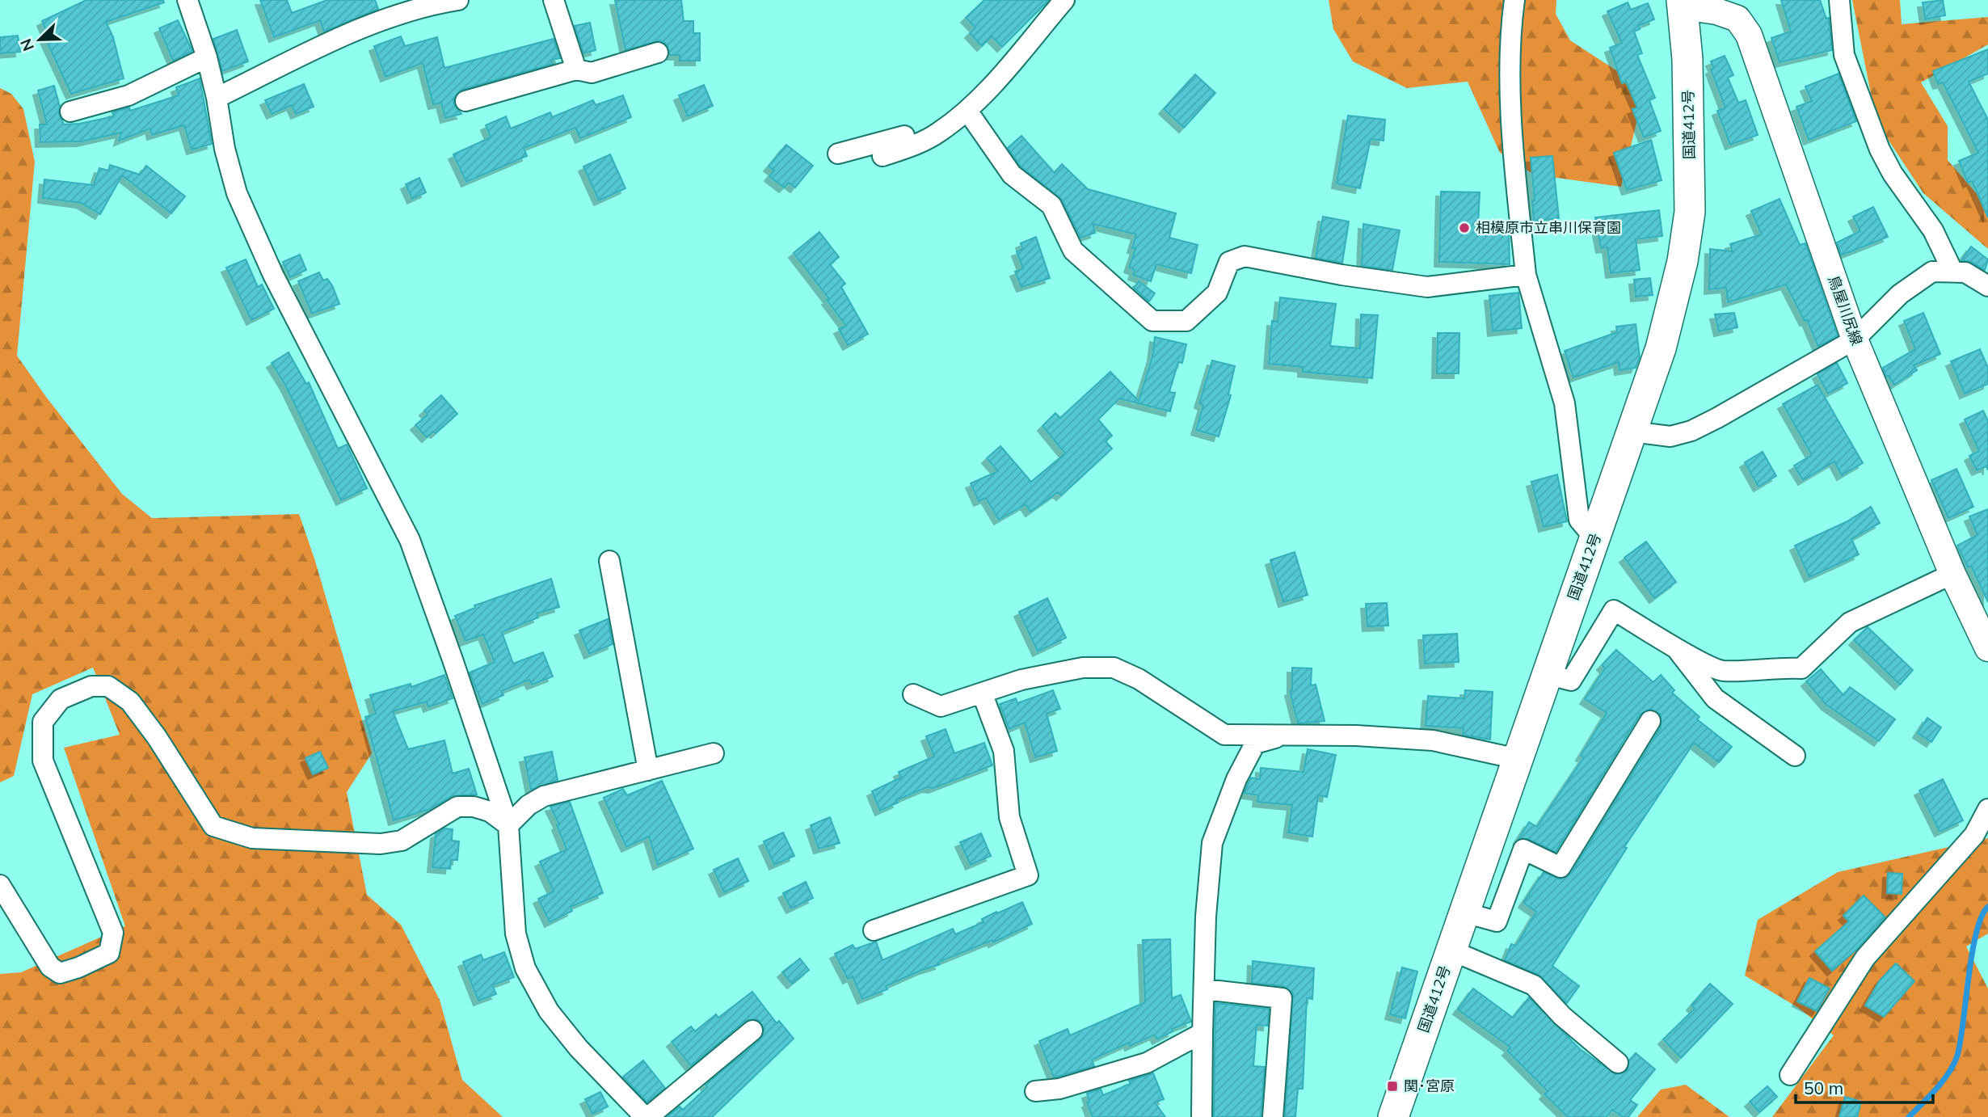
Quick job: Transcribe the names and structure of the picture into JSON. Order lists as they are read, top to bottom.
{
  "streets": {
    "highway": ["国道412号"],
    "main road": ["鳥屋川尻線"]
  },
  "crossings": [
    ["国道412号", "鳥屋川尻線"]
  ],
  "places": {
    "other": ["相模原市立串川保育園"],
    "transit": ["関･宮原"]
  },
  "scale_bar": "50 m",
  "north": "bottom left"
}
